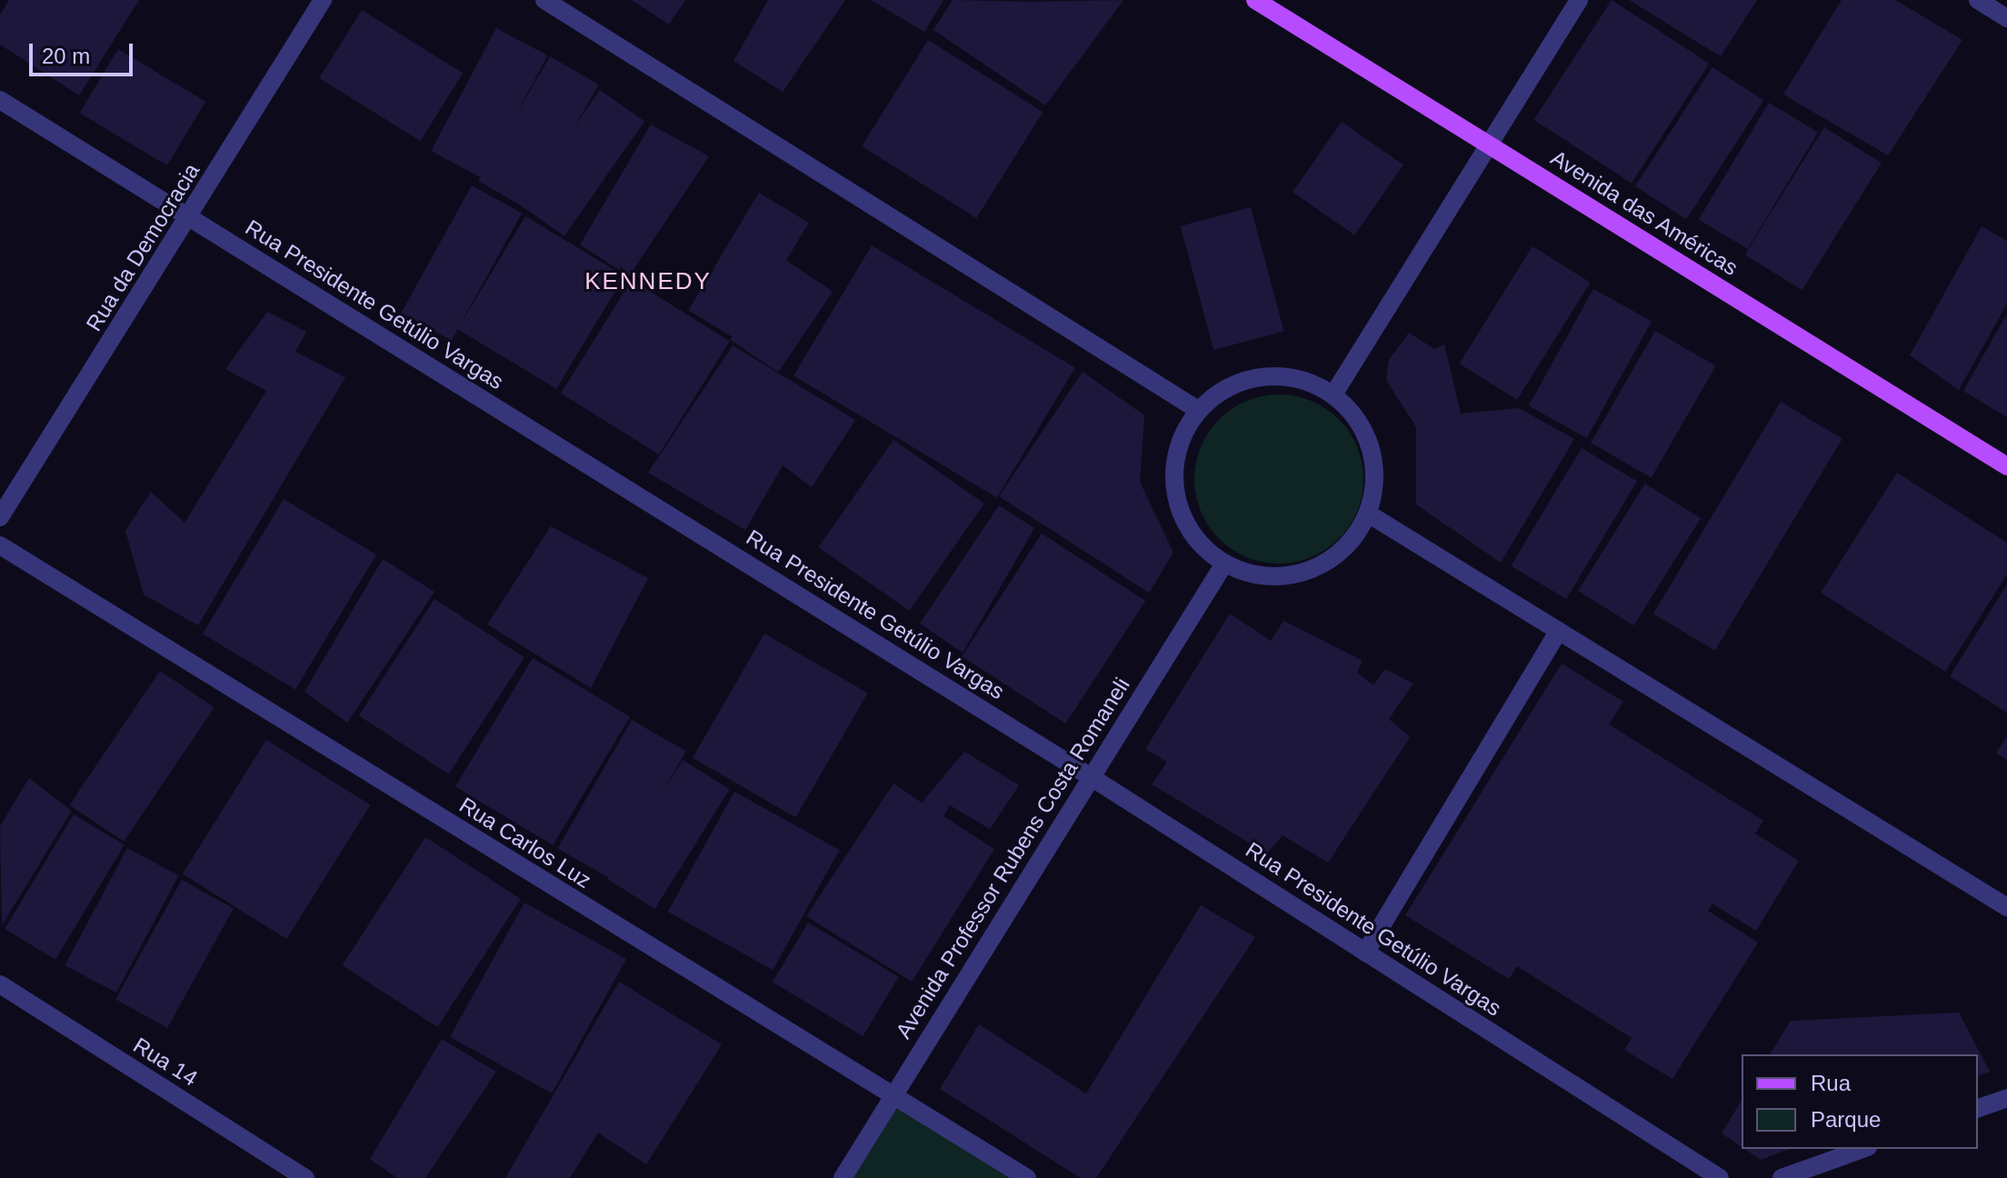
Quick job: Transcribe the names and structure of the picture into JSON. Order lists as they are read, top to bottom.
{
  "streets": {
    "main road": ["Avenida das Américas"],
    "street": [
      "Rua da Democracia",
      "Rua Presidente Getúlio Vargas",
      "Rua Carlos Luz",
      "Avenida Professor Rubens Costa Romaneli",
      "Rua 14"
    ]
  },
  "crossings": [
    ["Rua da Democracia", "Rua Presidente Getúlio Vargas"],
    ["Rua Presidente Getúlio Vargas", "Avenida Professor Rubens Costa Romaneli"],
    ["Rua Carlos Luz", "Avenida Professor Rubens Costa Romaneli"]
  ],
  "districts": ["KENNEDY"],
  "legend": ["Rua", "Parque"],
  "scale_bar": "20 m"
}
